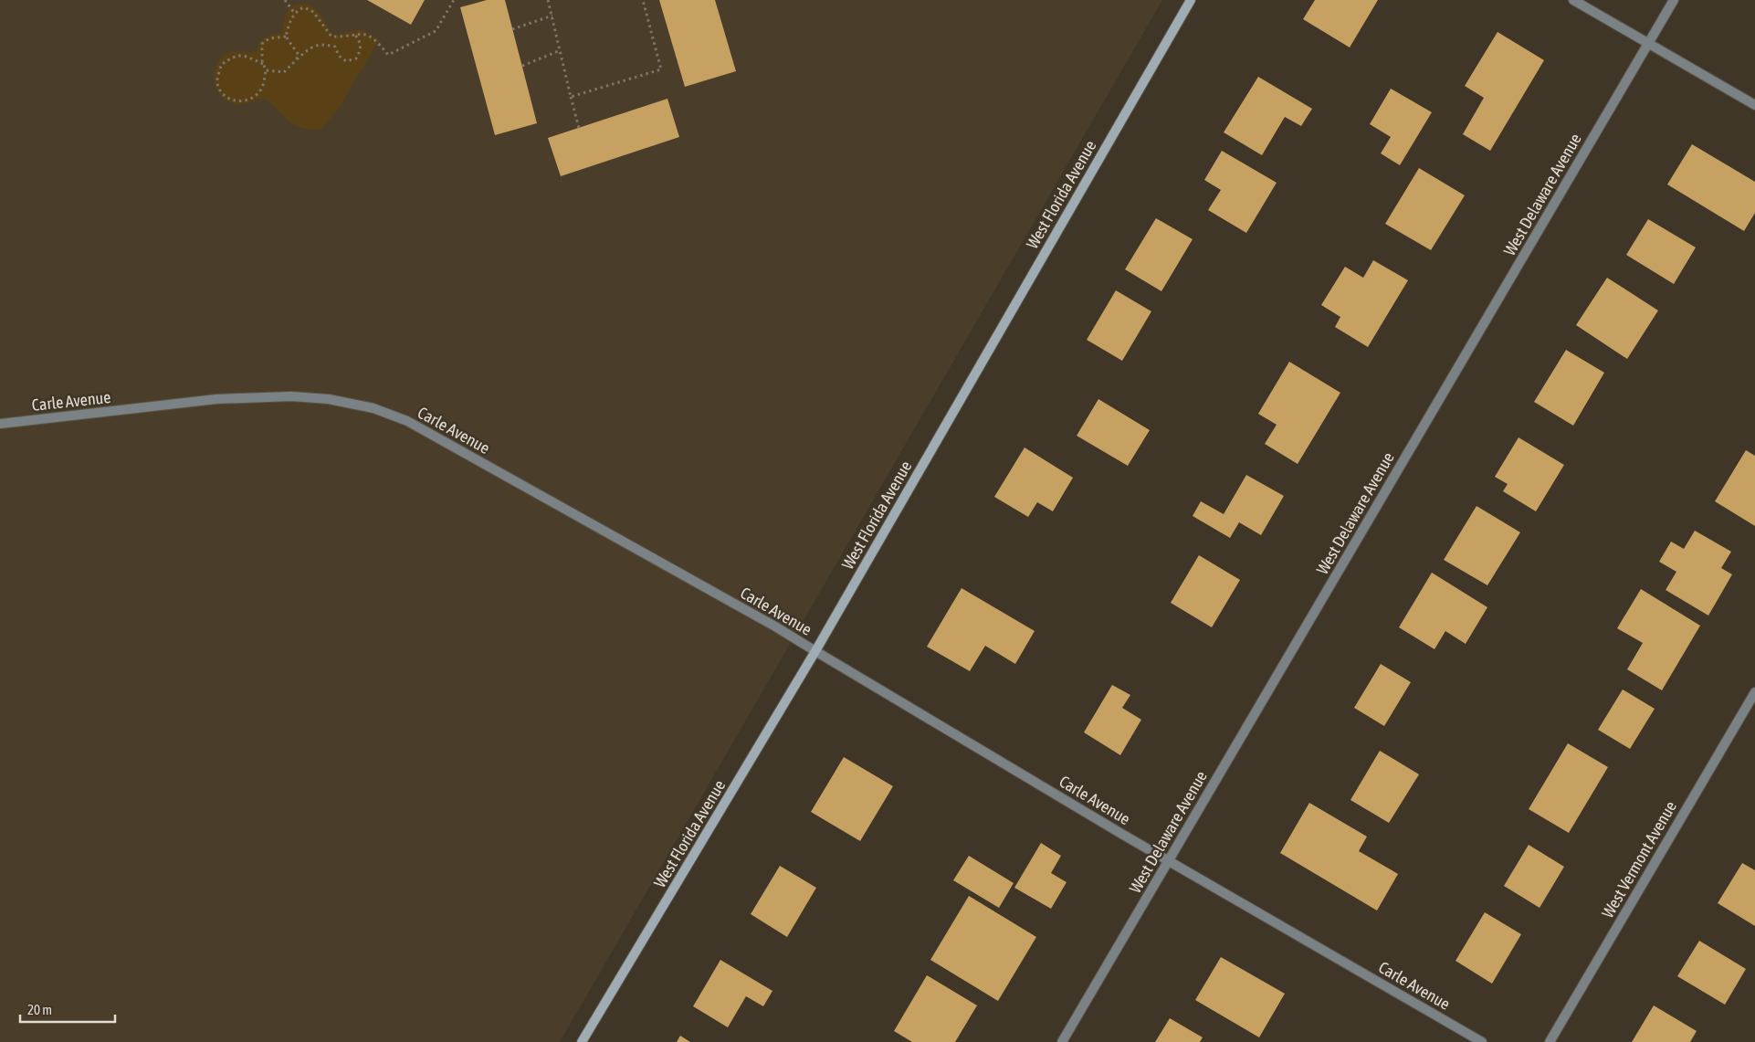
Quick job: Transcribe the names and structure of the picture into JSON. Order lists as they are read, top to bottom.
{
  "streets": {
    "main road": ["West Florida Avenue"],
    "street": ["West Delaware Avenue", "Carle Avenue", "West Vermont Avenue"]
  },
  "crossings": [
    ["West Florida Avenue", "Carle Avenue"],
    ["West Delaware Avenue", "Carle Avenue"]
  ],
  "scale_bar": "20 m"
}
